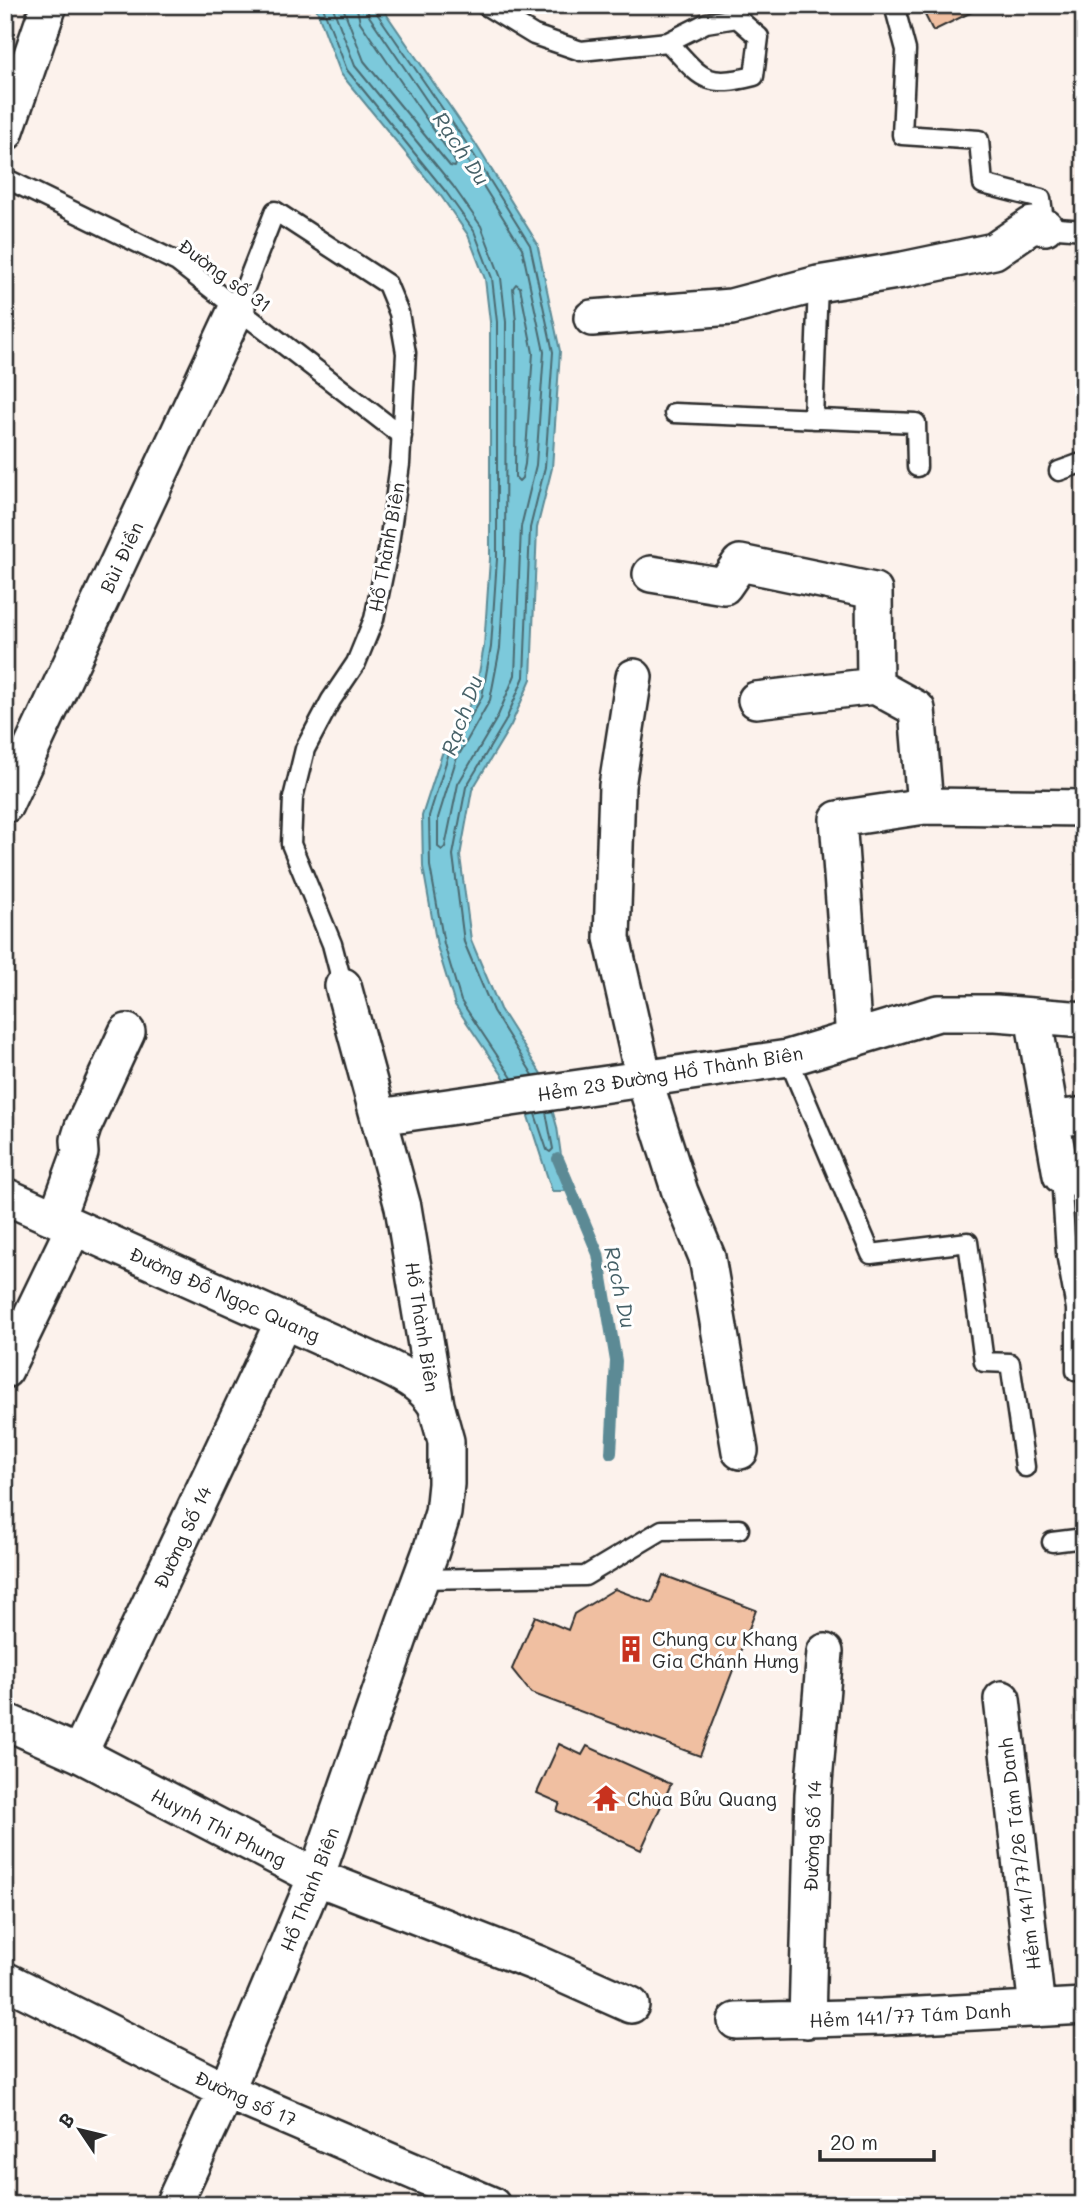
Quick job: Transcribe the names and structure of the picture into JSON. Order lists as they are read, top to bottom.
{
  "streets": {
    "street": [
      "Hồ Thành Biên",
      "Bùi Điền",
      "Hẻm 23 Đường Hồ Thành Biên",
      "Đường Đỗ Ngọc Quang",
      "Đường Số 14",
      "Huynh Thi Phung",
      "Hẻm 141/77/26 Tám Danh",
      "Hẻm 141/77 Tám Danh",
      "Đường số 17"
    ],
    "lane": ["Đường số 31"]
  },
  "crossings": [
    ["Đường số 31", "Hồ Thành Biên"],
    ["Đường số 31", "Bùi Điền"],
    ["Hồ Thành Biên", "Bùi Điền"],
    ["Hồ Thành Biên", "Hẻm 23 Đường Hồ Thành Biên"],
    ["Hồ Thành Biên", "Đường Đỗ Ngọc Quang"],
    ["Hồ Thành Biên", "Huynh Thi Phung"],
    ["Hồ Thành Biên", "Đường số 17"],
    ["Đường Đỗ Ngọc Quang", "Đường Số 14"],
    ["Đường Số 14", "Huynh Thi Phung"],
    ["Đường Số 14", "Hẻm 141/77 Tám Danh"],
    ["Hẻm 141/77/26 Tám Danh", "Hẻm 141/77 Tám Danh"]
  ],
  "water": ["Rạch Du"],
  "places": {
    "building": ["Chung cư Khang Gia Chánh Hưng"],
    "temple": ["Chùa Bửu Quang"]
  },
  "scale_bar": "20 m",
  "north": "top left"
}
